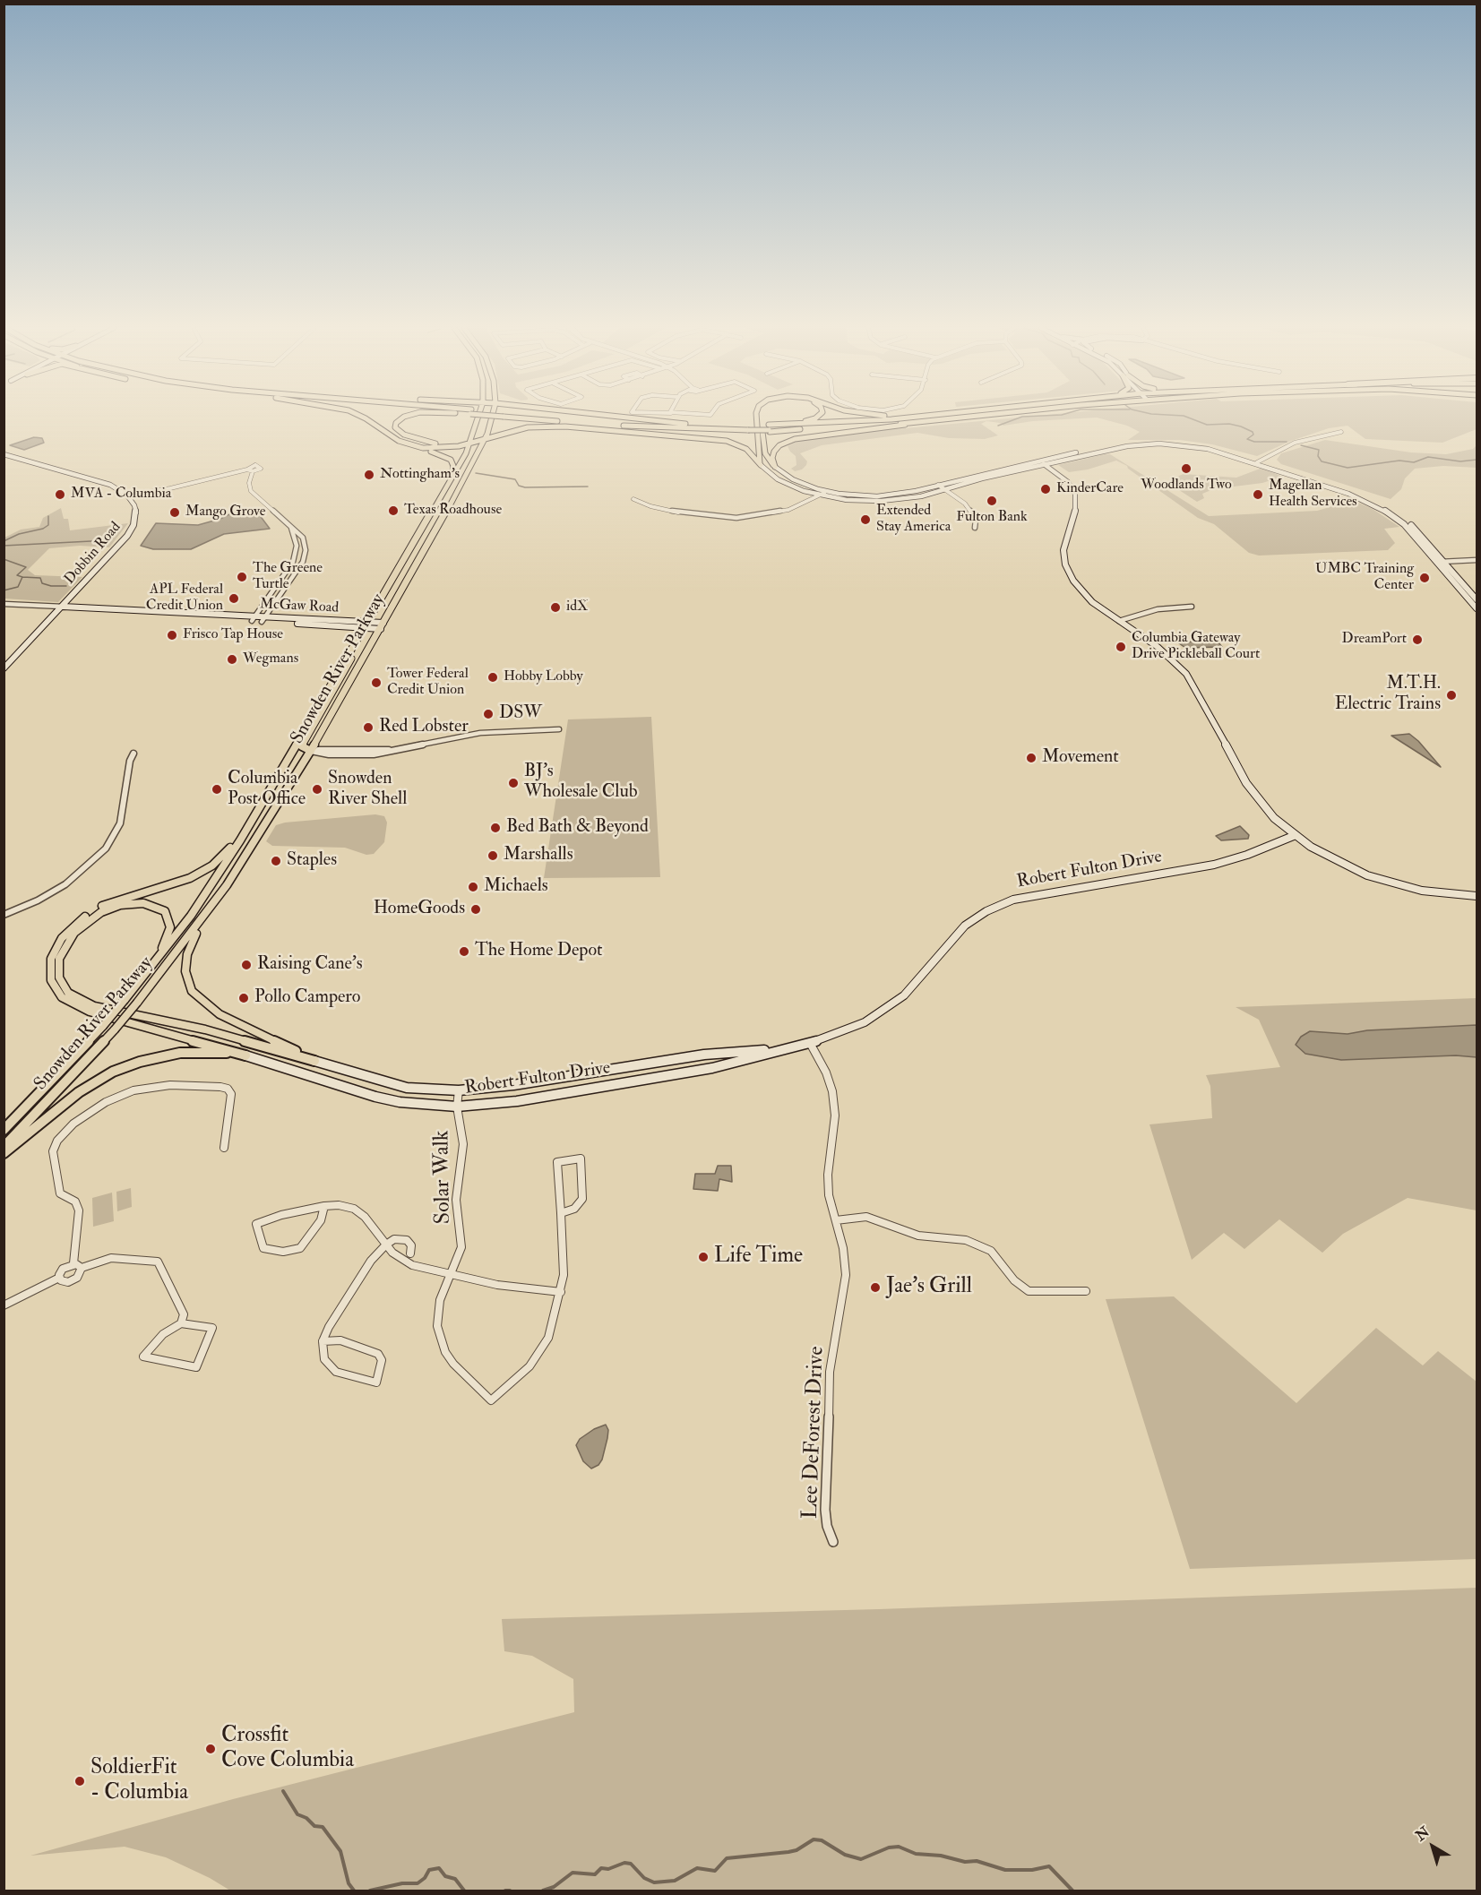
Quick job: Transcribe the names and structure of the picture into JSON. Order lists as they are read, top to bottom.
{
  "streets": {
    "main road": ["Snowden River Parkway"],
    "street": [
      "Dobbin Road",
      "McGaw Road",
      "Robert Fulton Drive",
      "Solar Walk",
      "Lee DeForest Drive"
    ]
  },
  "crossings": [
    ["Dobbin Road", "McGaw Road"],
    ["McGaw Road", "Snowden River Parkway"],
    ["Robert Fulton Drive", "Solar Walk"],
    ["Robert Fulton Drive", "Lee DeForest Drive"]
  ],
  "places": [
    "Woodlands Two",
    "Nottingham's",
    "KinderCare",
    "MVA - Columbia",
    "Magellan Health Services",
    "Fulton Bank",
    "Texas Roadhouse",
    "Mango Grove",
    "Extended Stay America",
    "The Greene Turtle",
    "UMBC Training Center",
    "APL Federal Credit Union",
    "idX",
    "Frisco Tap House",
    "DreamPort",
    "Columbia Gateway Drive Pickleball Court",
    "Wegmans",
    "Hobby Lobby",
    "Tower Federal Credit Union",
    "M.T.H. Electric Trains",
    "DSW",
    "Red Lobster",
    "Movement",
    "BJ's Wholesale Club",
    "Columbia Post Office",
    "Snowden River Shell",
    "Bed Bath & Beyond",
    "Marshalls",
    "Staples",
    "Michaels",
    "HomeGoods",
    "The Home Depot",
    "Raising Cane's",
    "Pollo Campero",
    "Life Time",
    "Jae's Grill",
    "Crossfit Cove Columbia",
    "SoldierFit - Columbia"
  ],
  "north": "top left"
}
